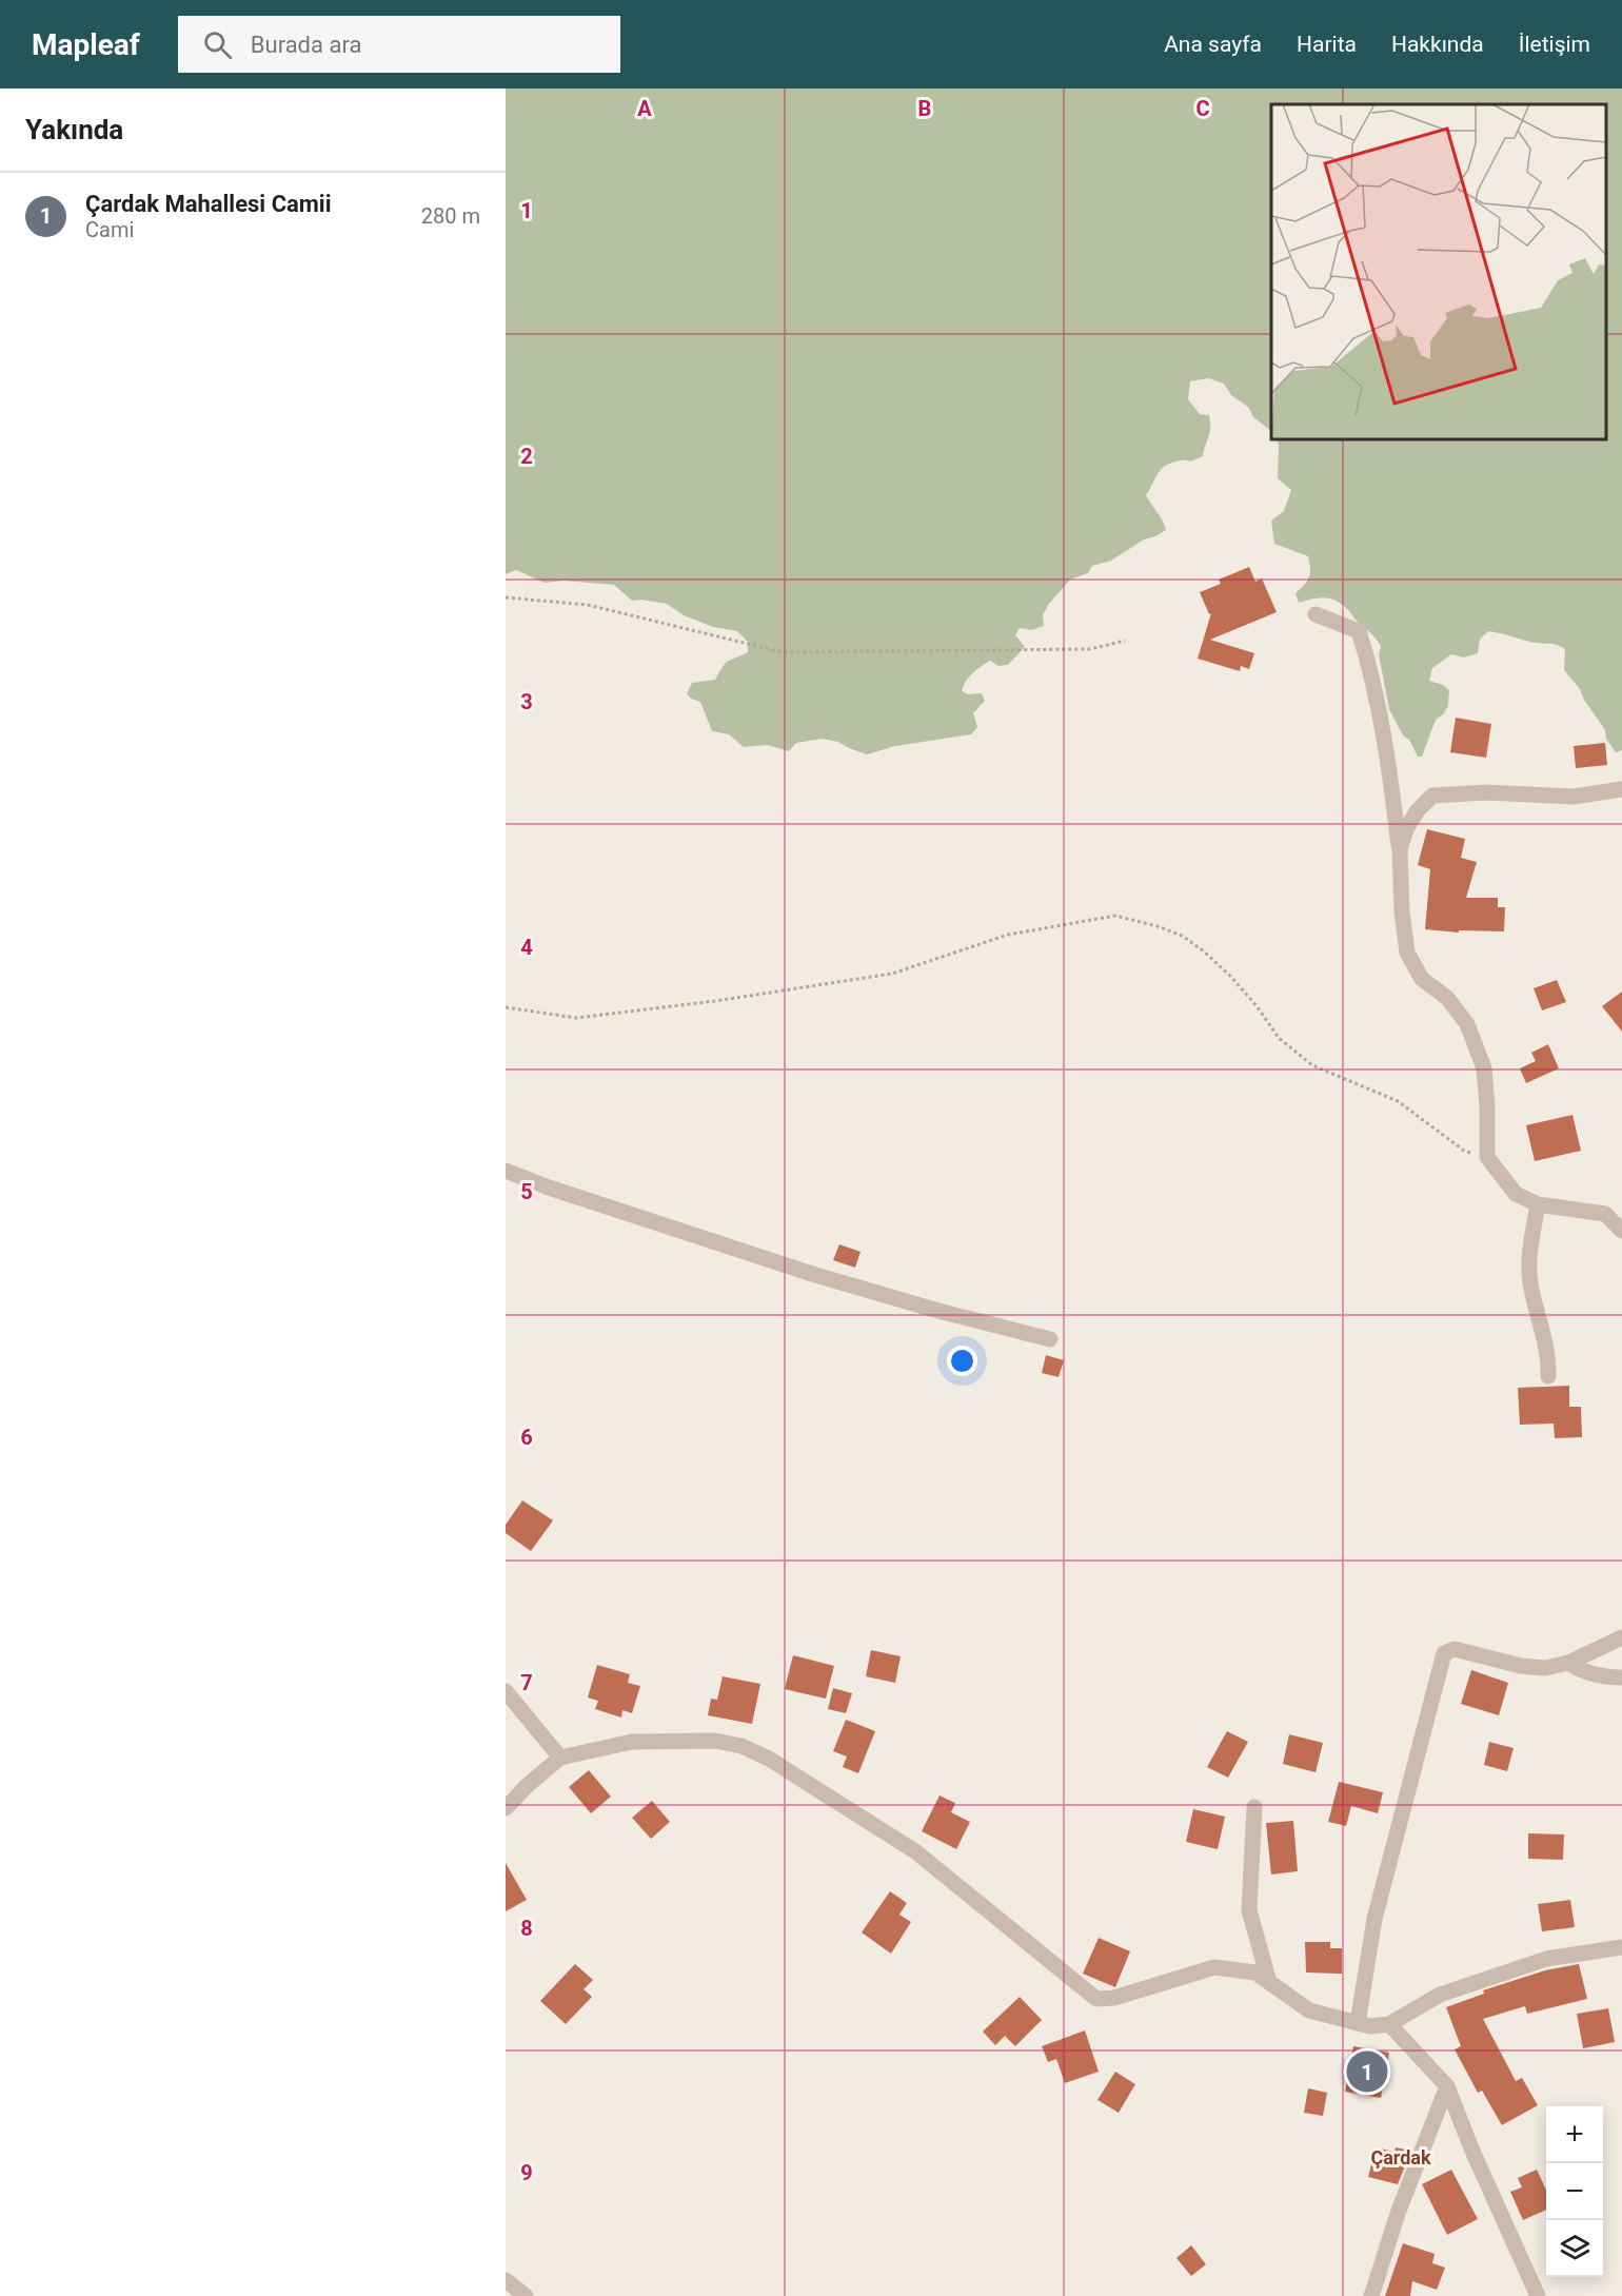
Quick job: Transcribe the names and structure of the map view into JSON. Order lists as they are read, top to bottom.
{
  "districts": ["Çardak"],
  "page": {
    "header": "Mapleaf",
    "search": "Burada ara",
    "nav": [
      "Ana sayfa",
      "Harita",
      "Hakkında",
      "İletişim"
    ],
    "heading": "Yakında",
    "list": [
      {
        "mark": "1",
        "name": "Çardak Mahallesi Camii",
        "note": "Cami",
        "value": "280 m"
      }
    ],
    "pins": "1",
    "map_buttons": ["+", "−"]
  },
  "grid": {
    "columns": ["A", "B", "C"],
    "rows": [
      "1",
      "2",
      "3",
      "4",
      "5",
      "6",
      "7",
      "8",
      "9"
    ]
  }
}
